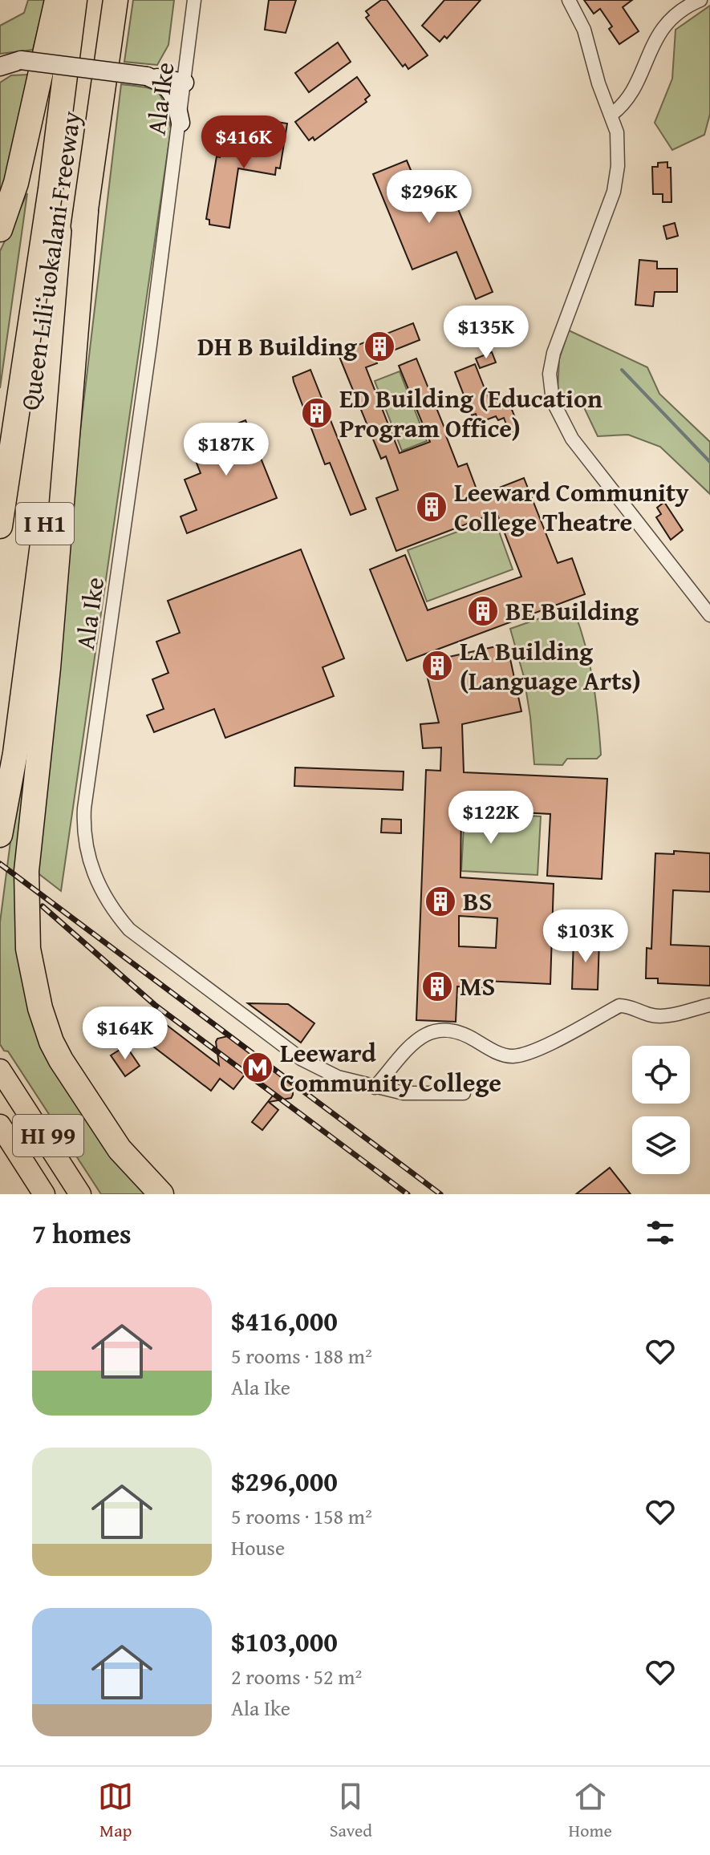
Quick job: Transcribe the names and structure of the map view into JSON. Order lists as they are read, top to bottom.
{
  "streets": {
    "highway": ["Queen Liliʻuokalani Freeway", "I H1"],
    "main road": ["HI 99"],
    "street": ["Ala Ike"]
  },
  "places": {
    "building": [
      "DH B Building",
      "ED Building (Education Program Office)",
      "Leeward Community College Theatre",
      "BE Building",
      "LA Building (Language Arts)",
      "BS",
      "MS"
    ],
    "metro station": ["Leeward Community College"]
  },
  "page": {
    "price": [
      "$416K",
      "$296K",
      "$135K",
      "$187K",
      "$122K",
      "$103K",
      "$164K"
    ],
    "heading": "7 homes",
    "list": [
      {
        "name": "$416,000",
        "note": "5 rooms · 188 m² · Ala Ike"
      },
      {
        "name": "$296,000",
        "note": "5 rooms · 158 m² · House"
      },
      {
        "name": "$103,000",
        "note": "2 rooms · 52 m² · Ala Ike"
      }
    ],
    "tabs": ["Map", "Saved", "Home"]
  }
}
